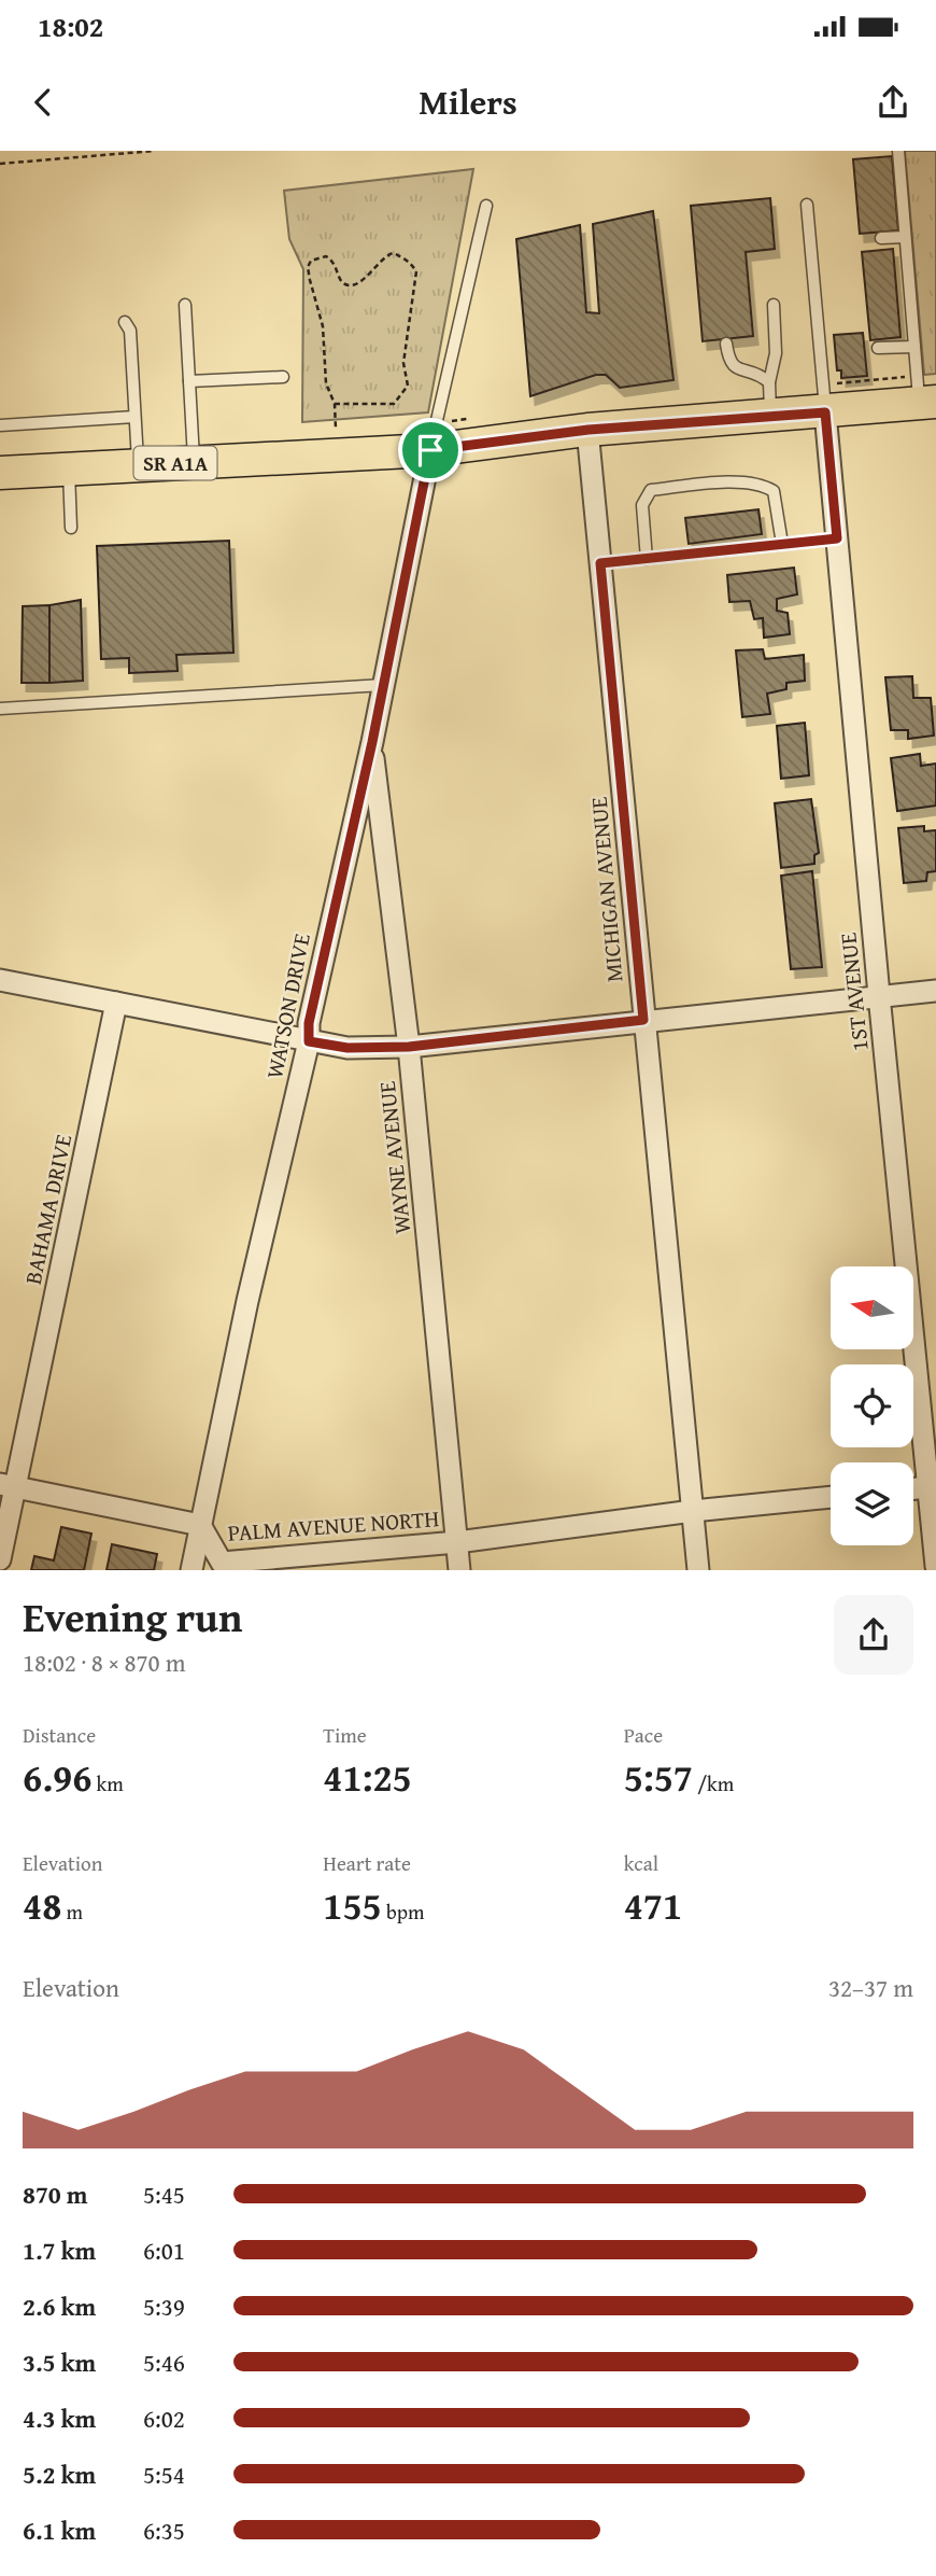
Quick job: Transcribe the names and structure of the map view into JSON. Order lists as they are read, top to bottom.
{
  "streets": {
    "main road": ["SR A1A"],
    "street": [
      "MICHIGAN AVENUE",
      "1ST AVENUE",
      "WATSON DRIVE",
      "WAYNE AVENUE",
      "BAHAMA DRIVE",
      "PALM AVENUE NORTH"
    ]
  },
  "crossings": [
    ["SR A1A", "MICHIGAN AVENUE"],
    ["SR A1A", "1ST AVENUE"],
    ["SR A1A", "WATSON DRIVE"],
    ["MICHIGAN AVENUE", "PALM AVENUE NORTH"],
    ["WATSON DRIVE", "WAYNE AVENUE"],
    ["WATSON DRIVE", "PALM AVENUE NORTH"],
    ["WAYNE AVENUE", "PALM AVENUE NORTH"],
    ["BAHAMA DRIVE", "PALM AVENUE NORTH"]
  ],
  "north": "left",
  "page": {
    "status": "18:02",
    "header": "Milers",
    "heading": ["Evening run", "18:02 · 8 × 870 m"],
    "stats": [
      ["Distance", "6.96 km"],
      ["Time", "41:25"],
      ["Pace", "5:57 /km"],
      ["Elevation", "48 m"],
      ["Heart rate", "155 bpm"],
      ["kcal", "471"]
    ],
    "chart": ["Elevation", "32–37 m"],
    "list": [
      {
        "name": "870 m",
        "note": "5:45"
      },
      {
        "name": "1.7 km",
        "note": "6:01"
      },
      {
        "name": "2.6 km",
        "note": "5:39"
      },
      {
        "name": "3.5 km",
        "note": "5:46"
      },
      {
        "name": "4.3 km",
        "note": "6:02"
      },
      {
        "name": "5.2 km",
        "note": "5:54"
      },
      {
        "name": "6.1 km",
        "note": "6:35"
      }
    ]
  }
}
